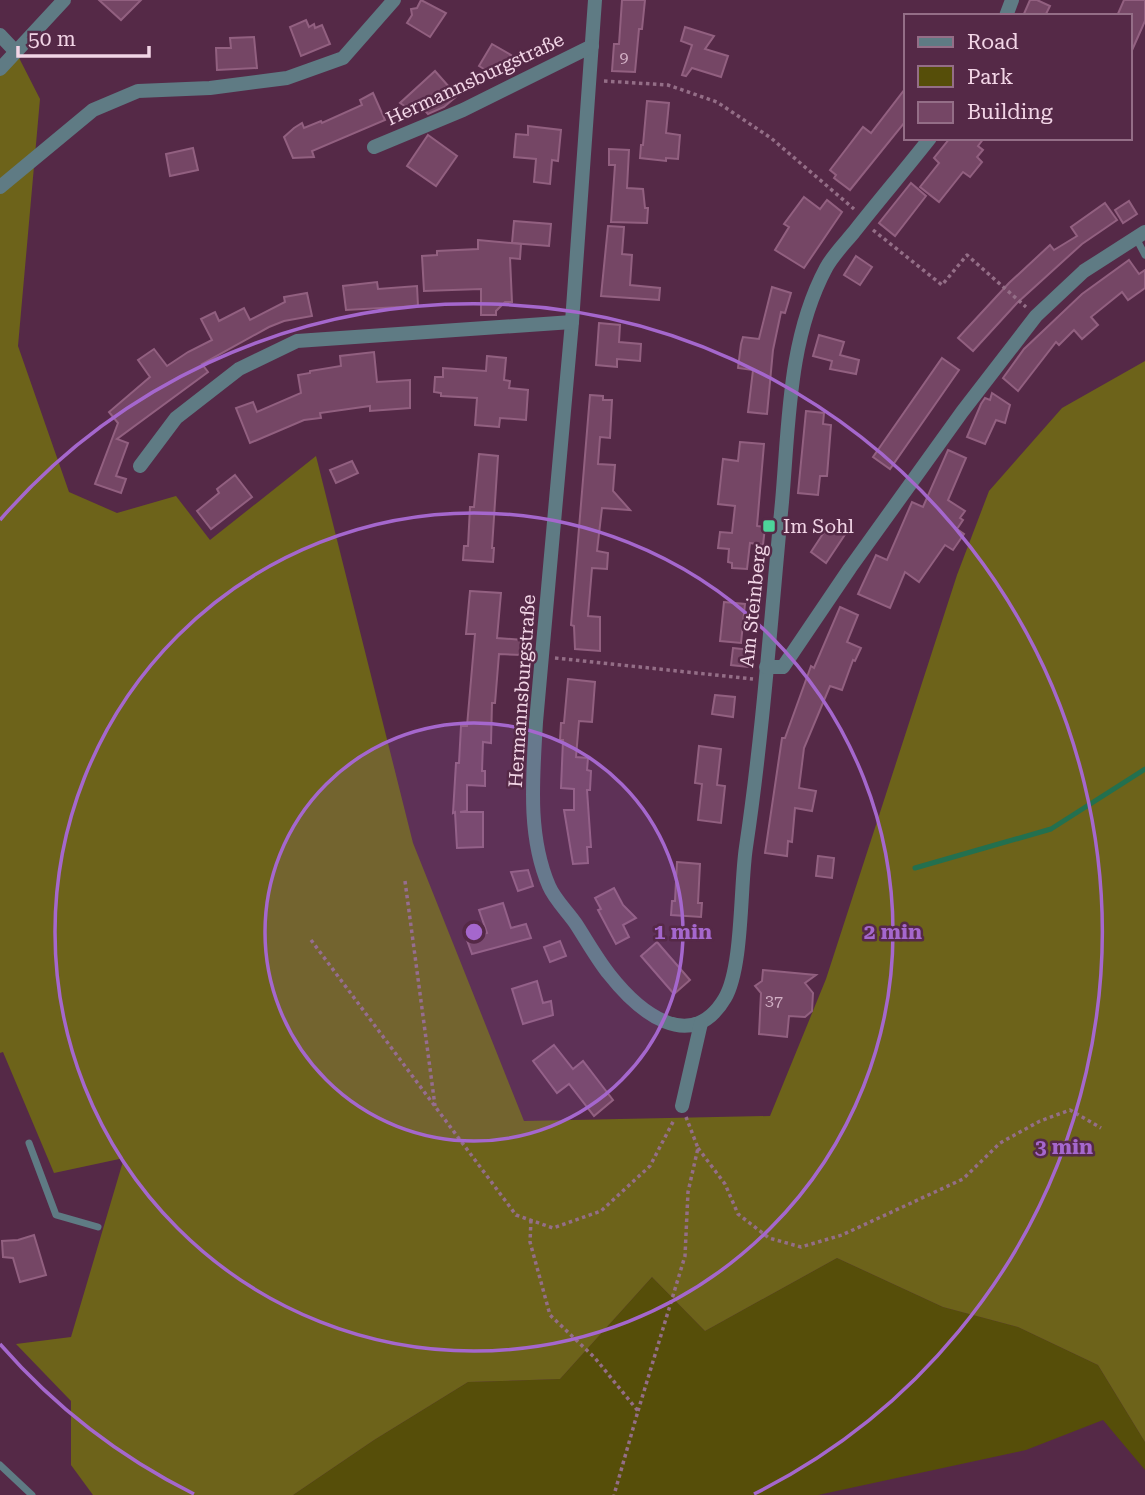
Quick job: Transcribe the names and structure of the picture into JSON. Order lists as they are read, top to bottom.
{
  "streets": {
    "street": ["Hermannsburgstraße", "Am Steinberg"]
  },
  "crossings": [
    ["Hermannsburgstraße", "Am Steinberg"]
  ],
  "places": {
    "transit": ["Im Sohl"]
  },
  "house_numbers": ["9", "37"],
  "legend": ["Road", "Park", "Building"],
  "scale_bar": "50 m",
  "rings": ["1 min", "2 min", "3 min"]
}
